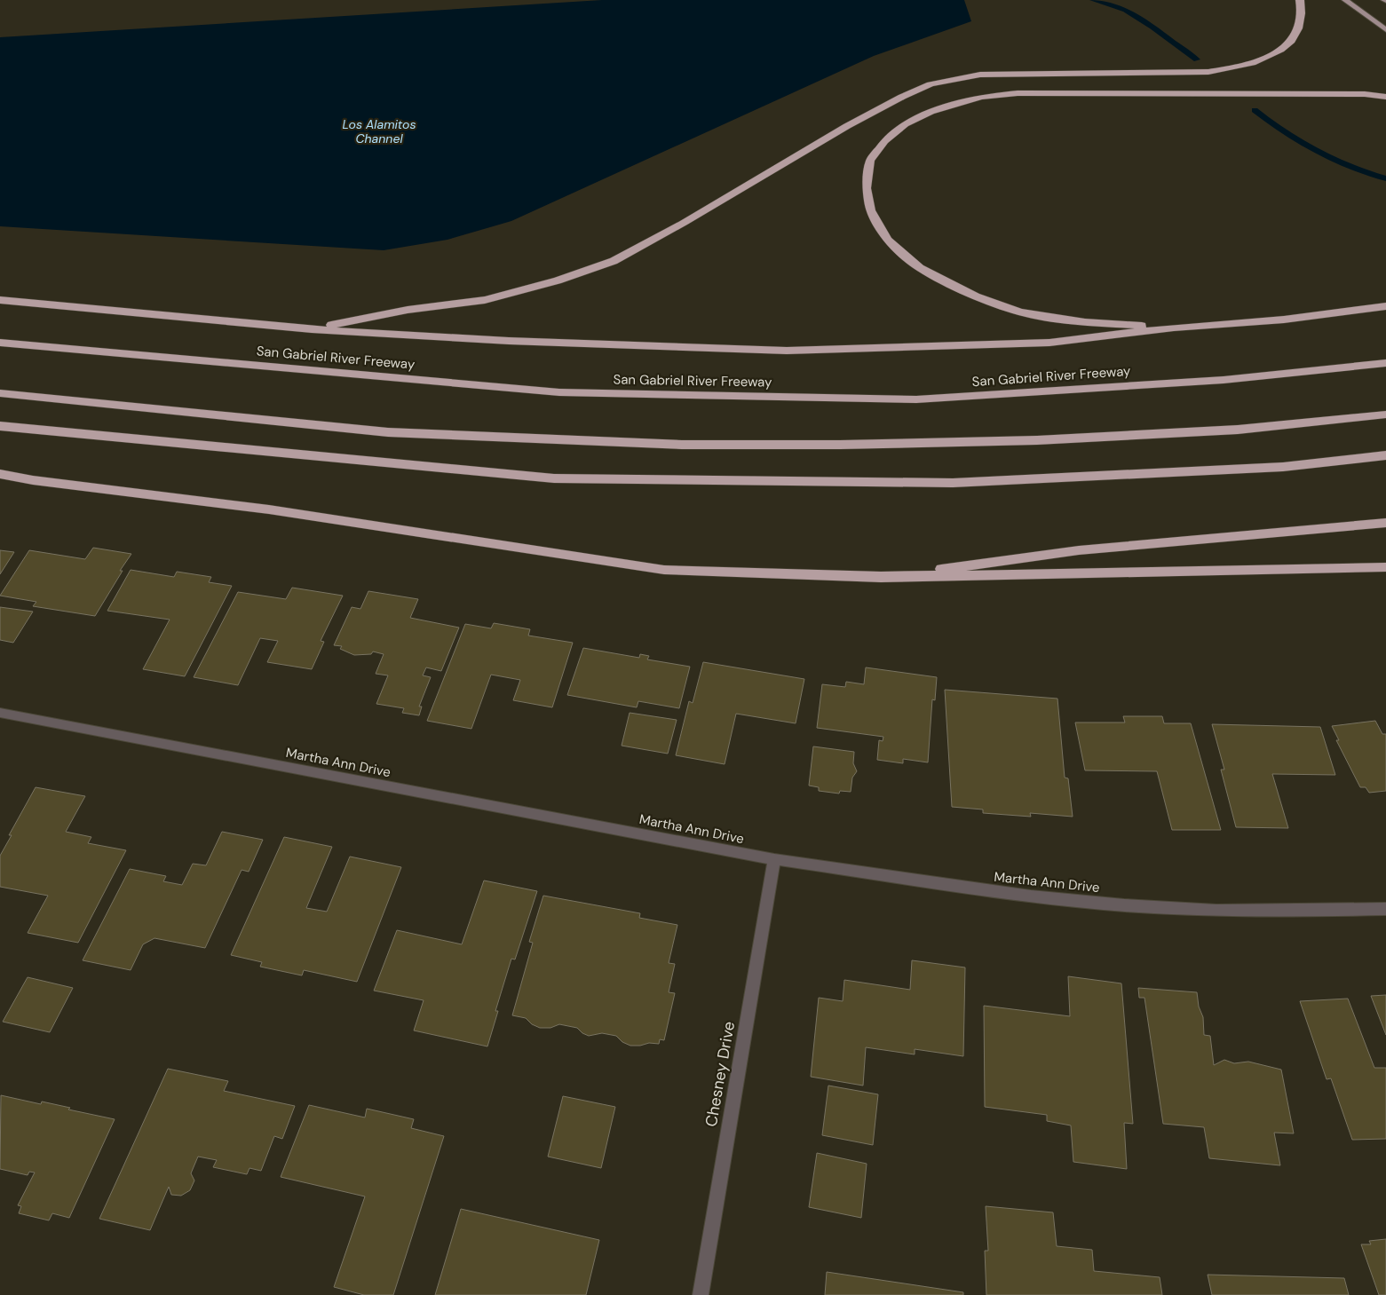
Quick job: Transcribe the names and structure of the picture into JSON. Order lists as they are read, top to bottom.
{
  "streets": {
    "highway": ["San Gabriel River Freeway"],
    "street": ["Martha Ann Drive", "Chesney Drive"]
  },
  "crossings": [
    ["Martha Ann Drive", "Chesney Drive"]
  ],
  "water": ["Los Alamitos Channel"]
}
